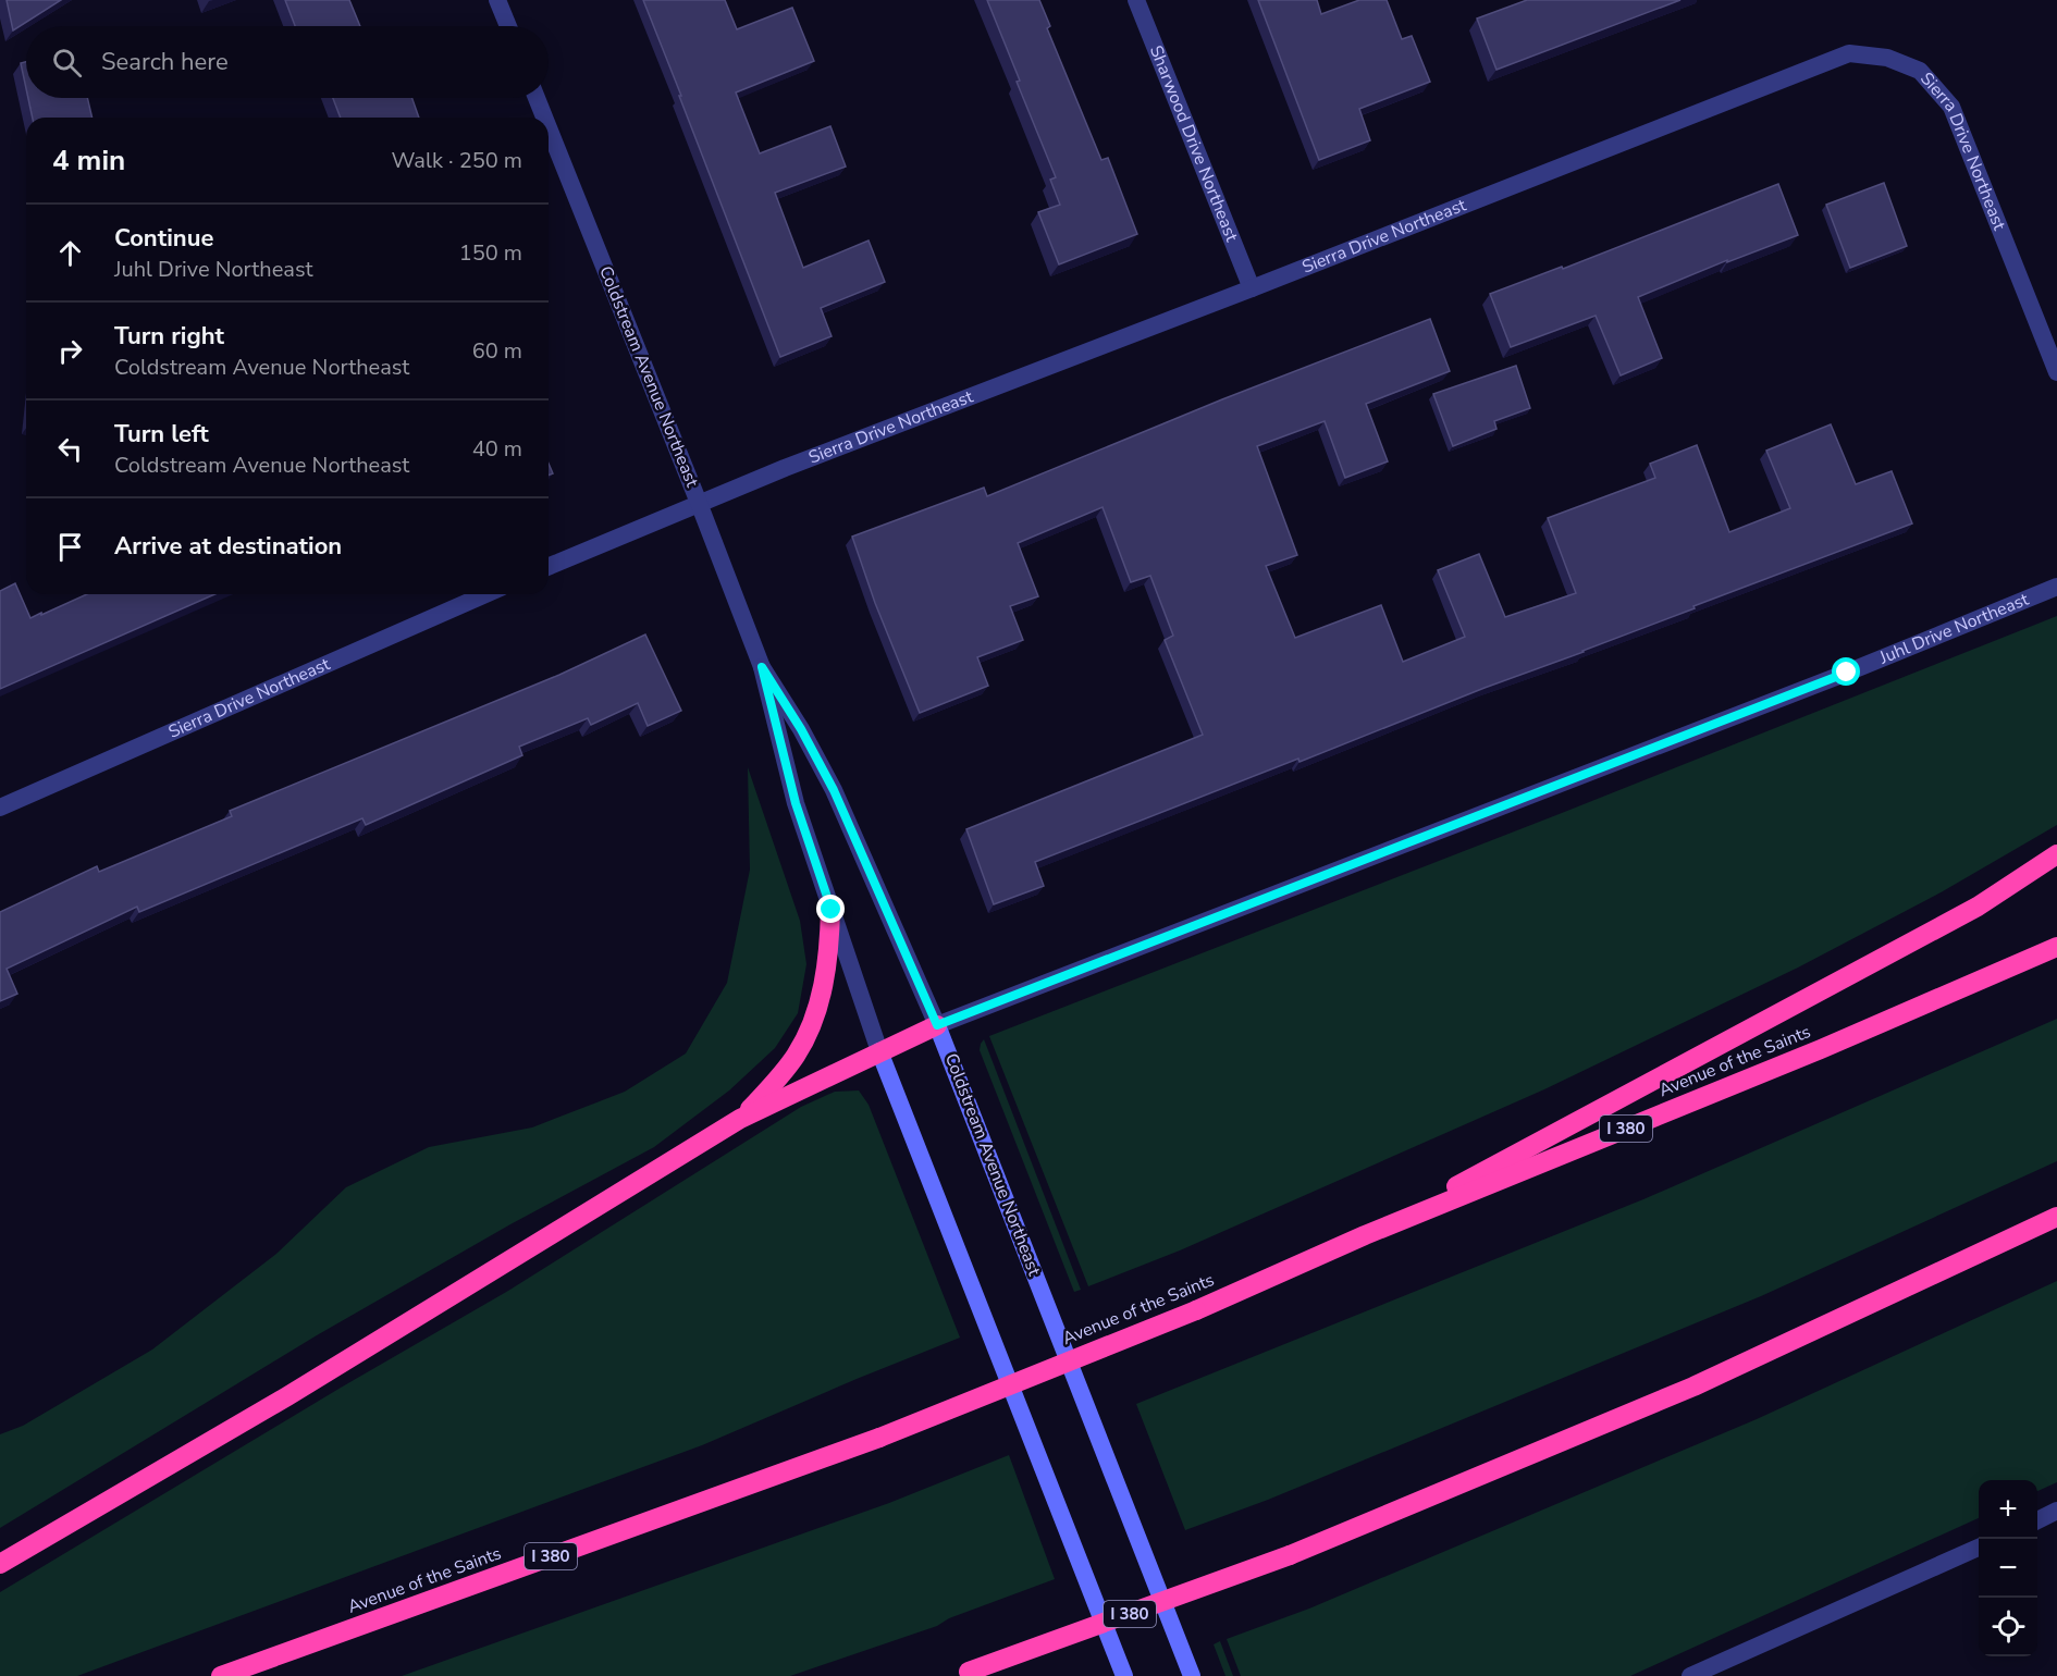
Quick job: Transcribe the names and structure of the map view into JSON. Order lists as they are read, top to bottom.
{
  "streets": {
    "highway": ["Avenue of the Saints", "I 380"],
    "main road": ["Coldstream Avenue Northeast"],
    "street": ["Sharwood Drive Northeast", "Sierra Drive Northeast", "Juhl Drive Northeast"]
  },
  "crossings": [
    ["Sharwood Drive Northeast", "Sierra Drive Northeast"],
    ["Sierra Drive Northeast", "Coldstream Avenue Northeast"],
    ["Coldstream Avenue Northeast", "Juhl Drive Northeast"]
  ],
  "page": {
    "search": "Search here",
    "heading": ["4 min", "Walk · 250 m"],
    "list": [
      ["Continue", "Juhl Drive Northeast", "150 m"],
      ["Turn right", "Coldstream Avenue Northeast", "60 m"],
      ["Turn left", "Coldstream Avenue Northeast", "40 m"],
      "Arrive at destination"
    ],
    "map_buttons": ["+", "−"]
  }
}
